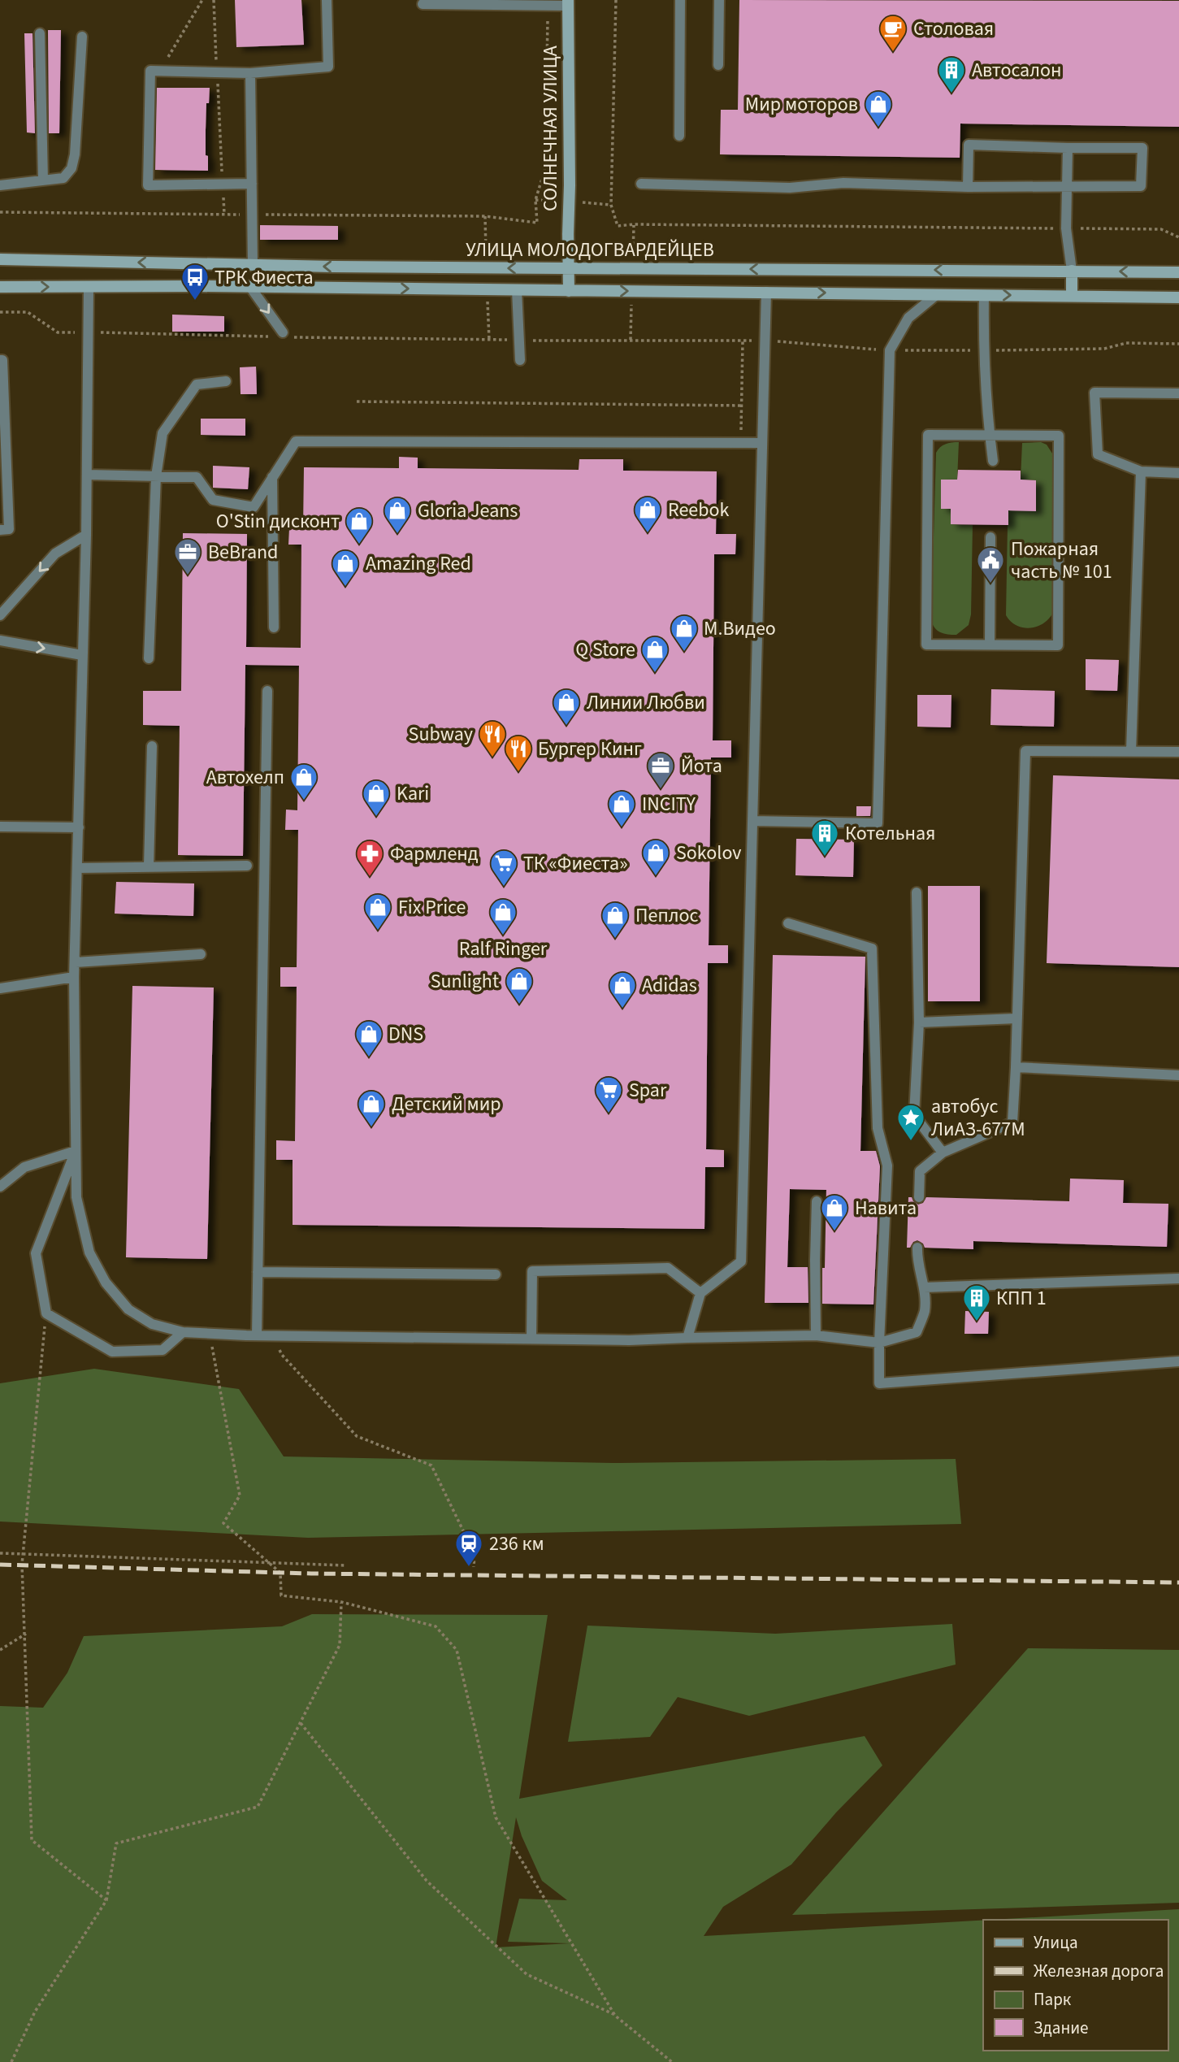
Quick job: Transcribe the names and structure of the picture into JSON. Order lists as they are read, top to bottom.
{
  "streets": {
    "main road": ["СОЛНЕЧНАЯ УЛИЦА", "УЛИЦА МОЛОДОГВАРДЕЙЦЕВ"]
  },
  "crossings": [
    ["СОЛНЕЧНАЯ УЛИЦА", "УЛИЦА МОЛОДОГВАРДЕЙЦЕВ"]
  ],
  "places": {
    "cafe": ["Столовая"],
    "building": ["Автосалон", "Котельная", "КПП 1"],
    "shop": [
      "Мир моторов",
      "Reebok",
      "Gloria Jeans",
      "O'Stin дисконт",
      "Amazing Red",
      "М.Видео",
      "Q Store",
      "Линии Любви",
      "Автохелп",
      "Kari",
      "INCITY",
      "Sokolov",
      "Fix Price",
      "Ralf Ringer",
      "Пеплос",
      "Sunlight",
      "Adidas",
      "DNS",
      "Детский мир",
      "Навита"
    ],
    "bus stop": ["ТРК Фиеста"],
    "office": ["BeBrand", "Йота"],
    "public building": ["Пожарная часть № 101"],
    "restaurant": ["Subway", "Бургер Кинг"],
    "pharmacy": ["Фармленд"],
    "supermarket": ["ТК «Фиеста»", "Spar"],
    "place": ["автобус ЛиАЗ-677М"],
    "station": ["236 км"]
  },
  "legend": [
    "Улица",
    "Железная дорога",
    "Парк",
    "Здание"
  ]
}
